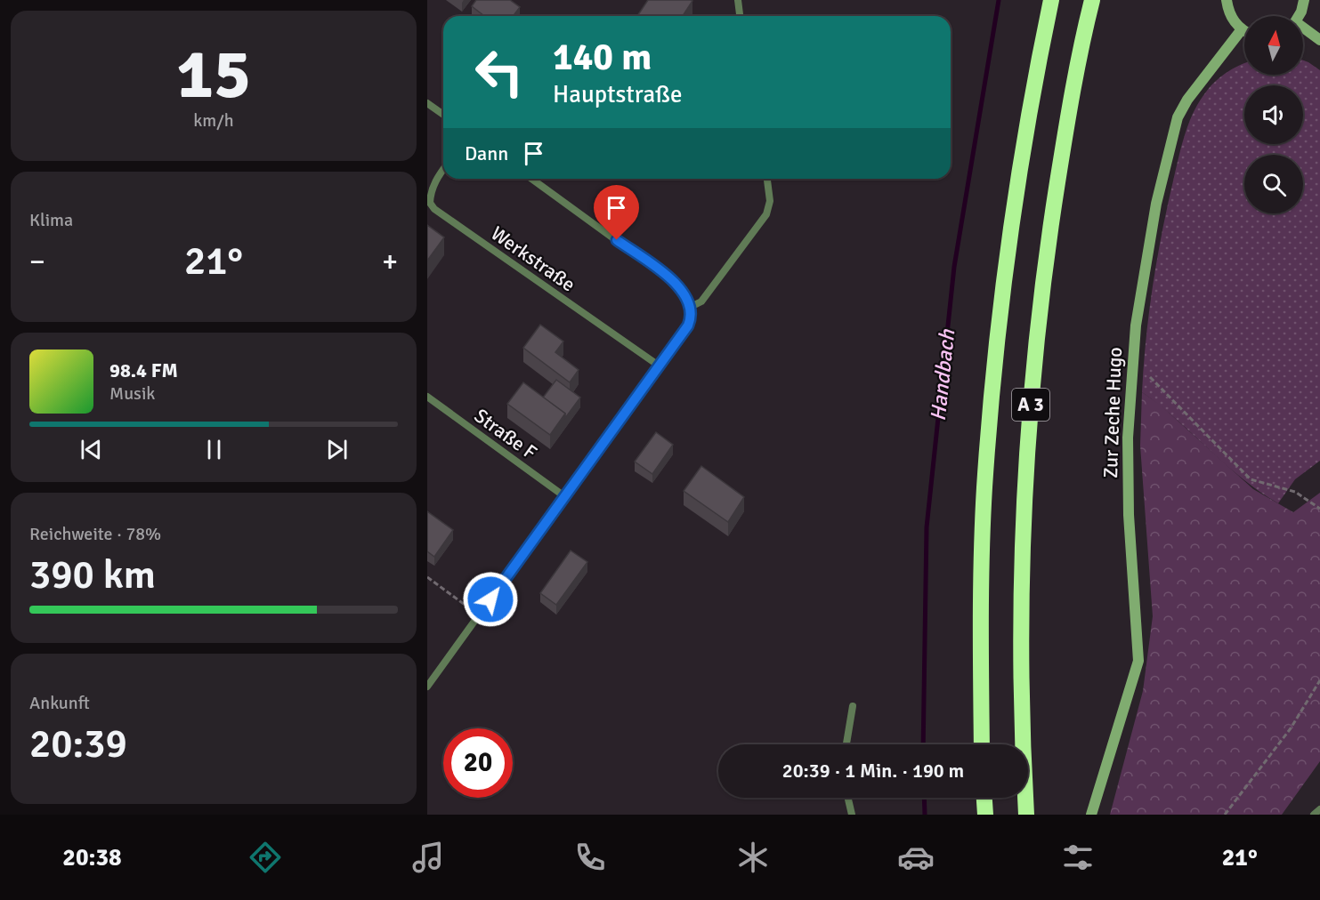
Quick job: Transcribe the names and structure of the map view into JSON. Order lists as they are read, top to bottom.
{
  "streets": {
    "highway": ["A 3"],
    "street": ["Zur Zeche Hugo"],
    "lane": ["Werkstraße", "Straße F"]
  },
  "water": ["Handbach"],
  "north": "top",
  "page": {
    "tile": [
      ["15", "km/h"],
      "Klima",
      ["Reichweite · 78%", "390 km"],
      ["Ankunft", "20:39"]
    ],
    "turn": ["140 m", "Hauptstraße"],
    "then": "Dann",
    "heat": ["−", "21°", "+"],
    "song": ["98.4 FM", "Musik"],
    "limit": "20",
    "trip": "20:39 · 1 Min. · 190 m",
    "tabs": ["20:38", "21°"]
  }
}
